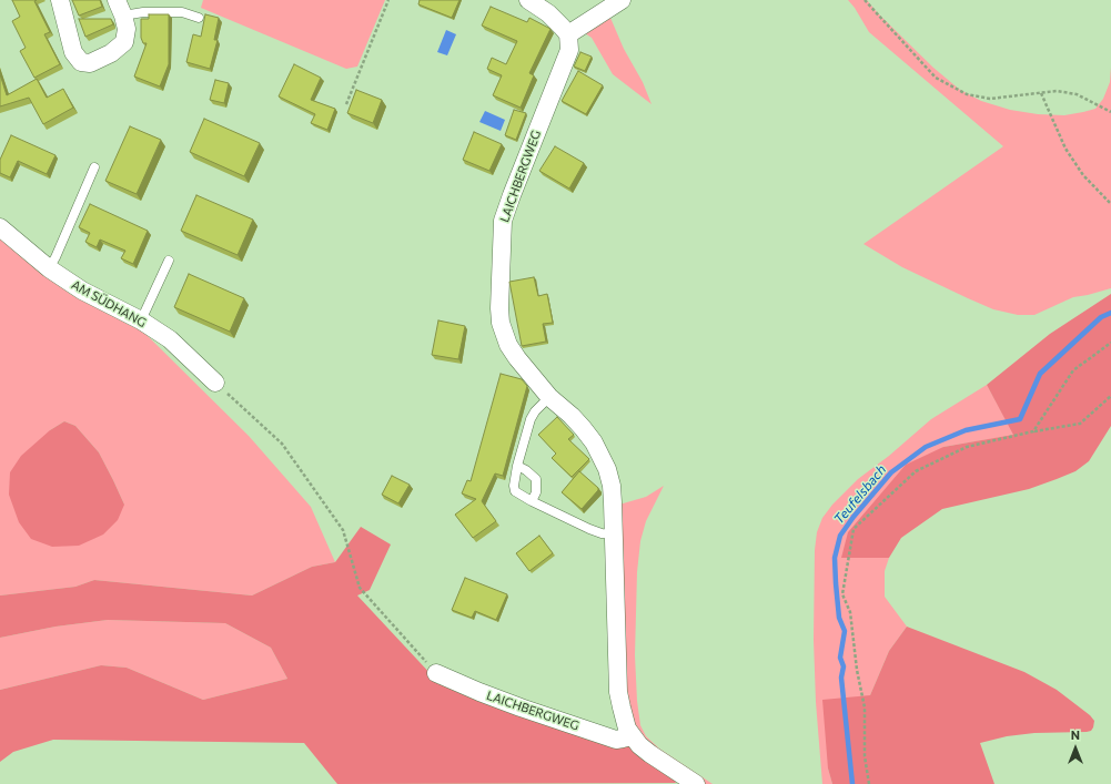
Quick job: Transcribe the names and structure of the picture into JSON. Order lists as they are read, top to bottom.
{
  "streets": {
    "street": ["LAICHBERGWEG", "AM SÜDHANG"]
  },
  "water": ["Teufelsbach"],
  "north": "top"
}
